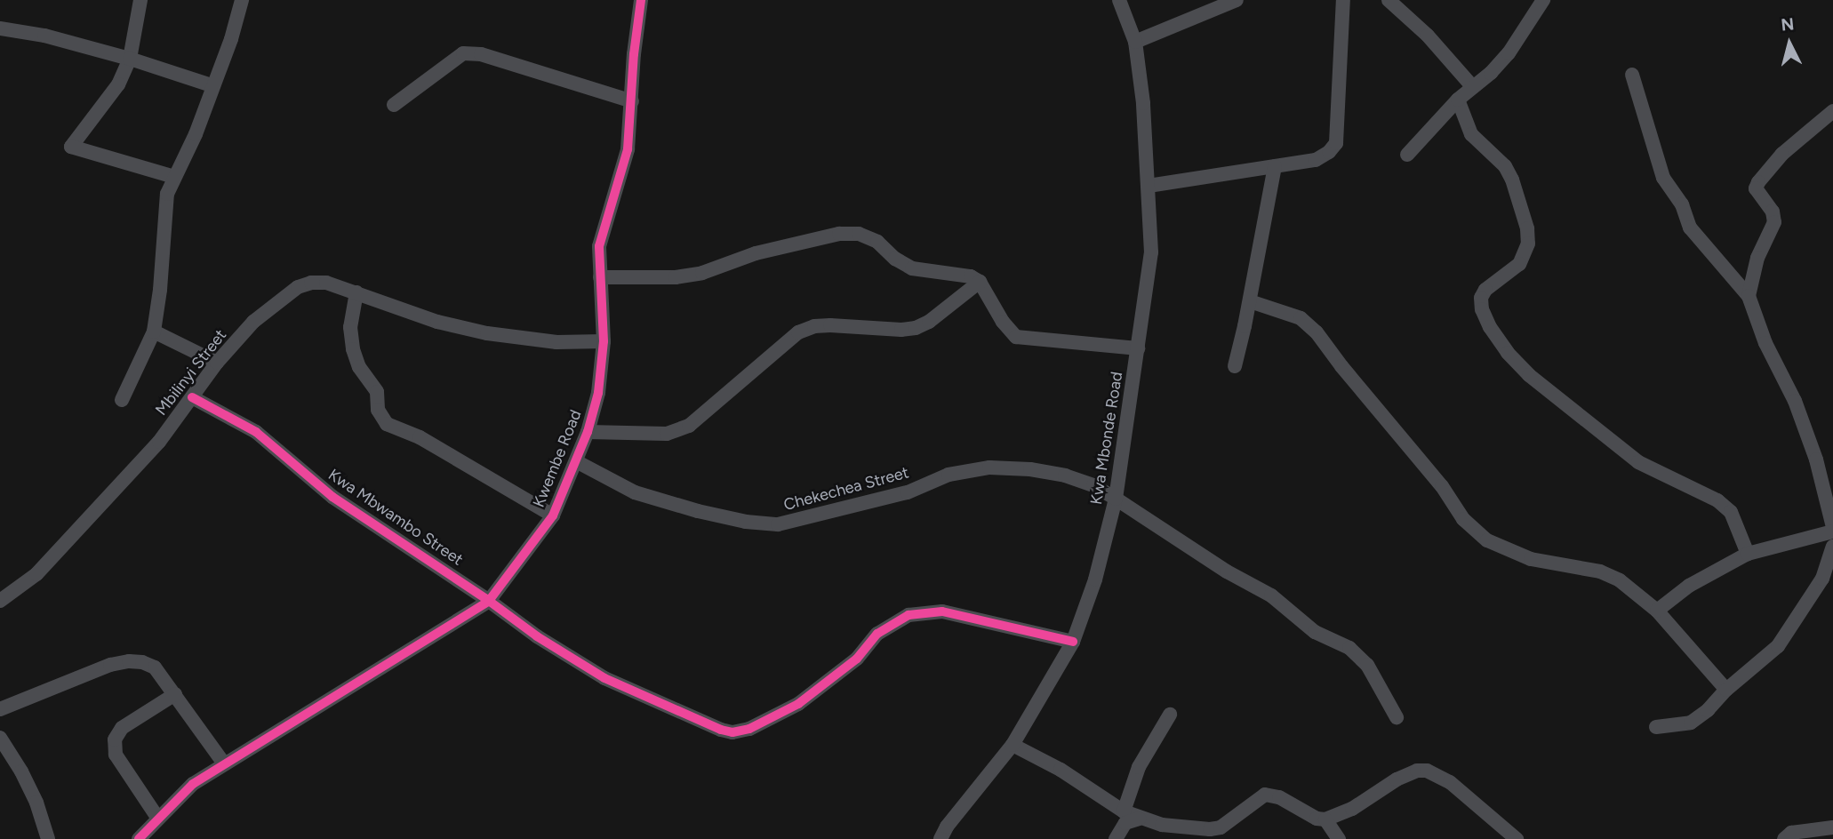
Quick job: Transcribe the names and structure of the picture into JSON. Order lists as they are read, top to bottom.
{
  "streets": {
    "street": [
      "Mbilinyi Street",
      "Kwa Mbonde Road",
      "Kwembe Road",
      "Chekechea Street",
      "Kwa Mbwambo Street"
    ]
  },
  "crossings": [
    ["Mbilinyi Street", "Kwembe Road"],
    ["Mbilinyi Street", "Kwa Mbwambo Street"],
    ["Kwa Mbonde Road", "Chekechea Street"],
    ["Kwa Mbonde Road", "Kwa Mbwambo Street"],
    ["Kwembe Road", "Chekechea Street"],
    ["Kwembe Road", "Kwa Mbwambo Street"]
  ],
  "north": "top"
}
